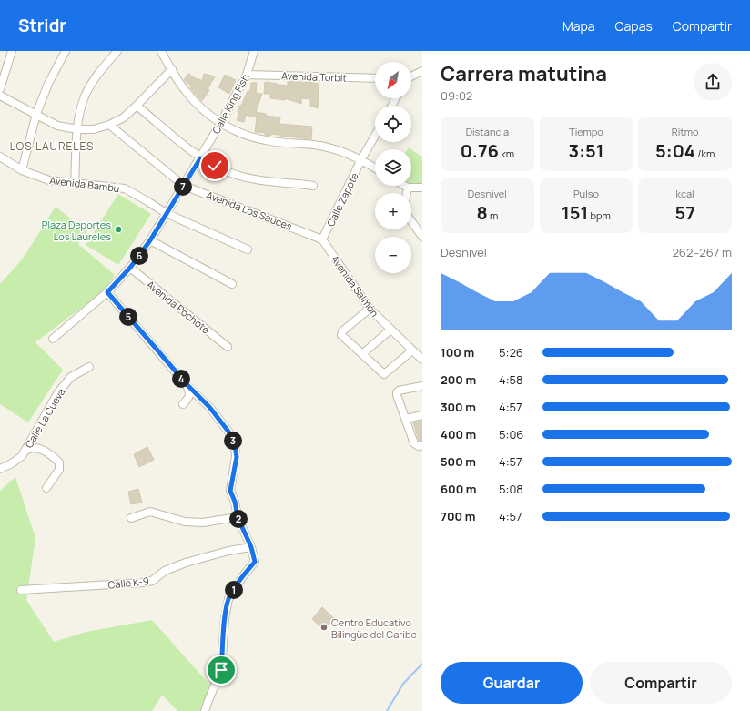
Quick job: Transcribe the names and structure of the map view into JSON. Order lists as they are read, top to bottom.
{
  "streets": {
    "street": [
      "Avenida Torbit",
      "Calle King Fish",
      "Avenida Bambú",
      "Calle Zapote",
      "Avenida Los Sauces",
      "Avenida Salmón",
      "Avenida Pochote",
      "Calle La Cueva",
      "Calle K-9"
    ]
  },
  "crossings": [
    ["Avenida Torbit", "Calle King Fish"],
    ["Calle King Fish", "Avenida Bambú"],
    ["Calle King Fish", "Avenida Los Sauces"],
    ["Calle King Fish", "Avenida Pochote"],
    ["Calle Zapote", "Avenida Los Sauces"],
    ["Calle Zapote", "Avenida Salmón"],
    ["Avenida Los Sauces", "Avenida Salmón"]
  ],
  "districts": ["LOS LAURELES"],
  "places": ["Plaza Deportes Los Laureles", "Centro Educativo Bilingüe del Caribe"],
  "north": "bottom left",
  "page": {
    "header": "Stridr",
    "nav": ["Mapa", "Capas", "Compartir"],
    "heading": ["Carrera matutina", "09:02"],
    "map_buttons": ["+", "−"],
    "stats": [
      ["Distancia", "0.76 km"],
      ["Tiempo", "3:51"],
      ["Ritmo", "5:04 /km"],
      ["Desnivel", "8 m"],
      ["Pulso", "151 bpm"],
      ["kcal", "57"]
    ],
    "pins": [
      "7",
      "6",
      "5",
      "4",
      "3",
      "2",
      "1"
    ],
    "chart": ["Desnivel", "262–267 m"],
    "list": [
      {
        "name": "100 m",
        "note": "5:26"
      },
      {
        "name": "200 m",
        "note": "4:58"
      },
      {
        "name": "300 m",
        "note": "4:57"
      },
      {
        "name": "400 m",
        "note": "5:06"
      },
      {
        "name": "500 m",
        "note": "4:57"
      },
      {
        "name": "600 m",
        "note": "5:08"
      },
      {
        "name": "700 m",
        "note": "4:57"
      }
    ],
    "buttons": ["Guardar", "Compartir"]
  }
}
